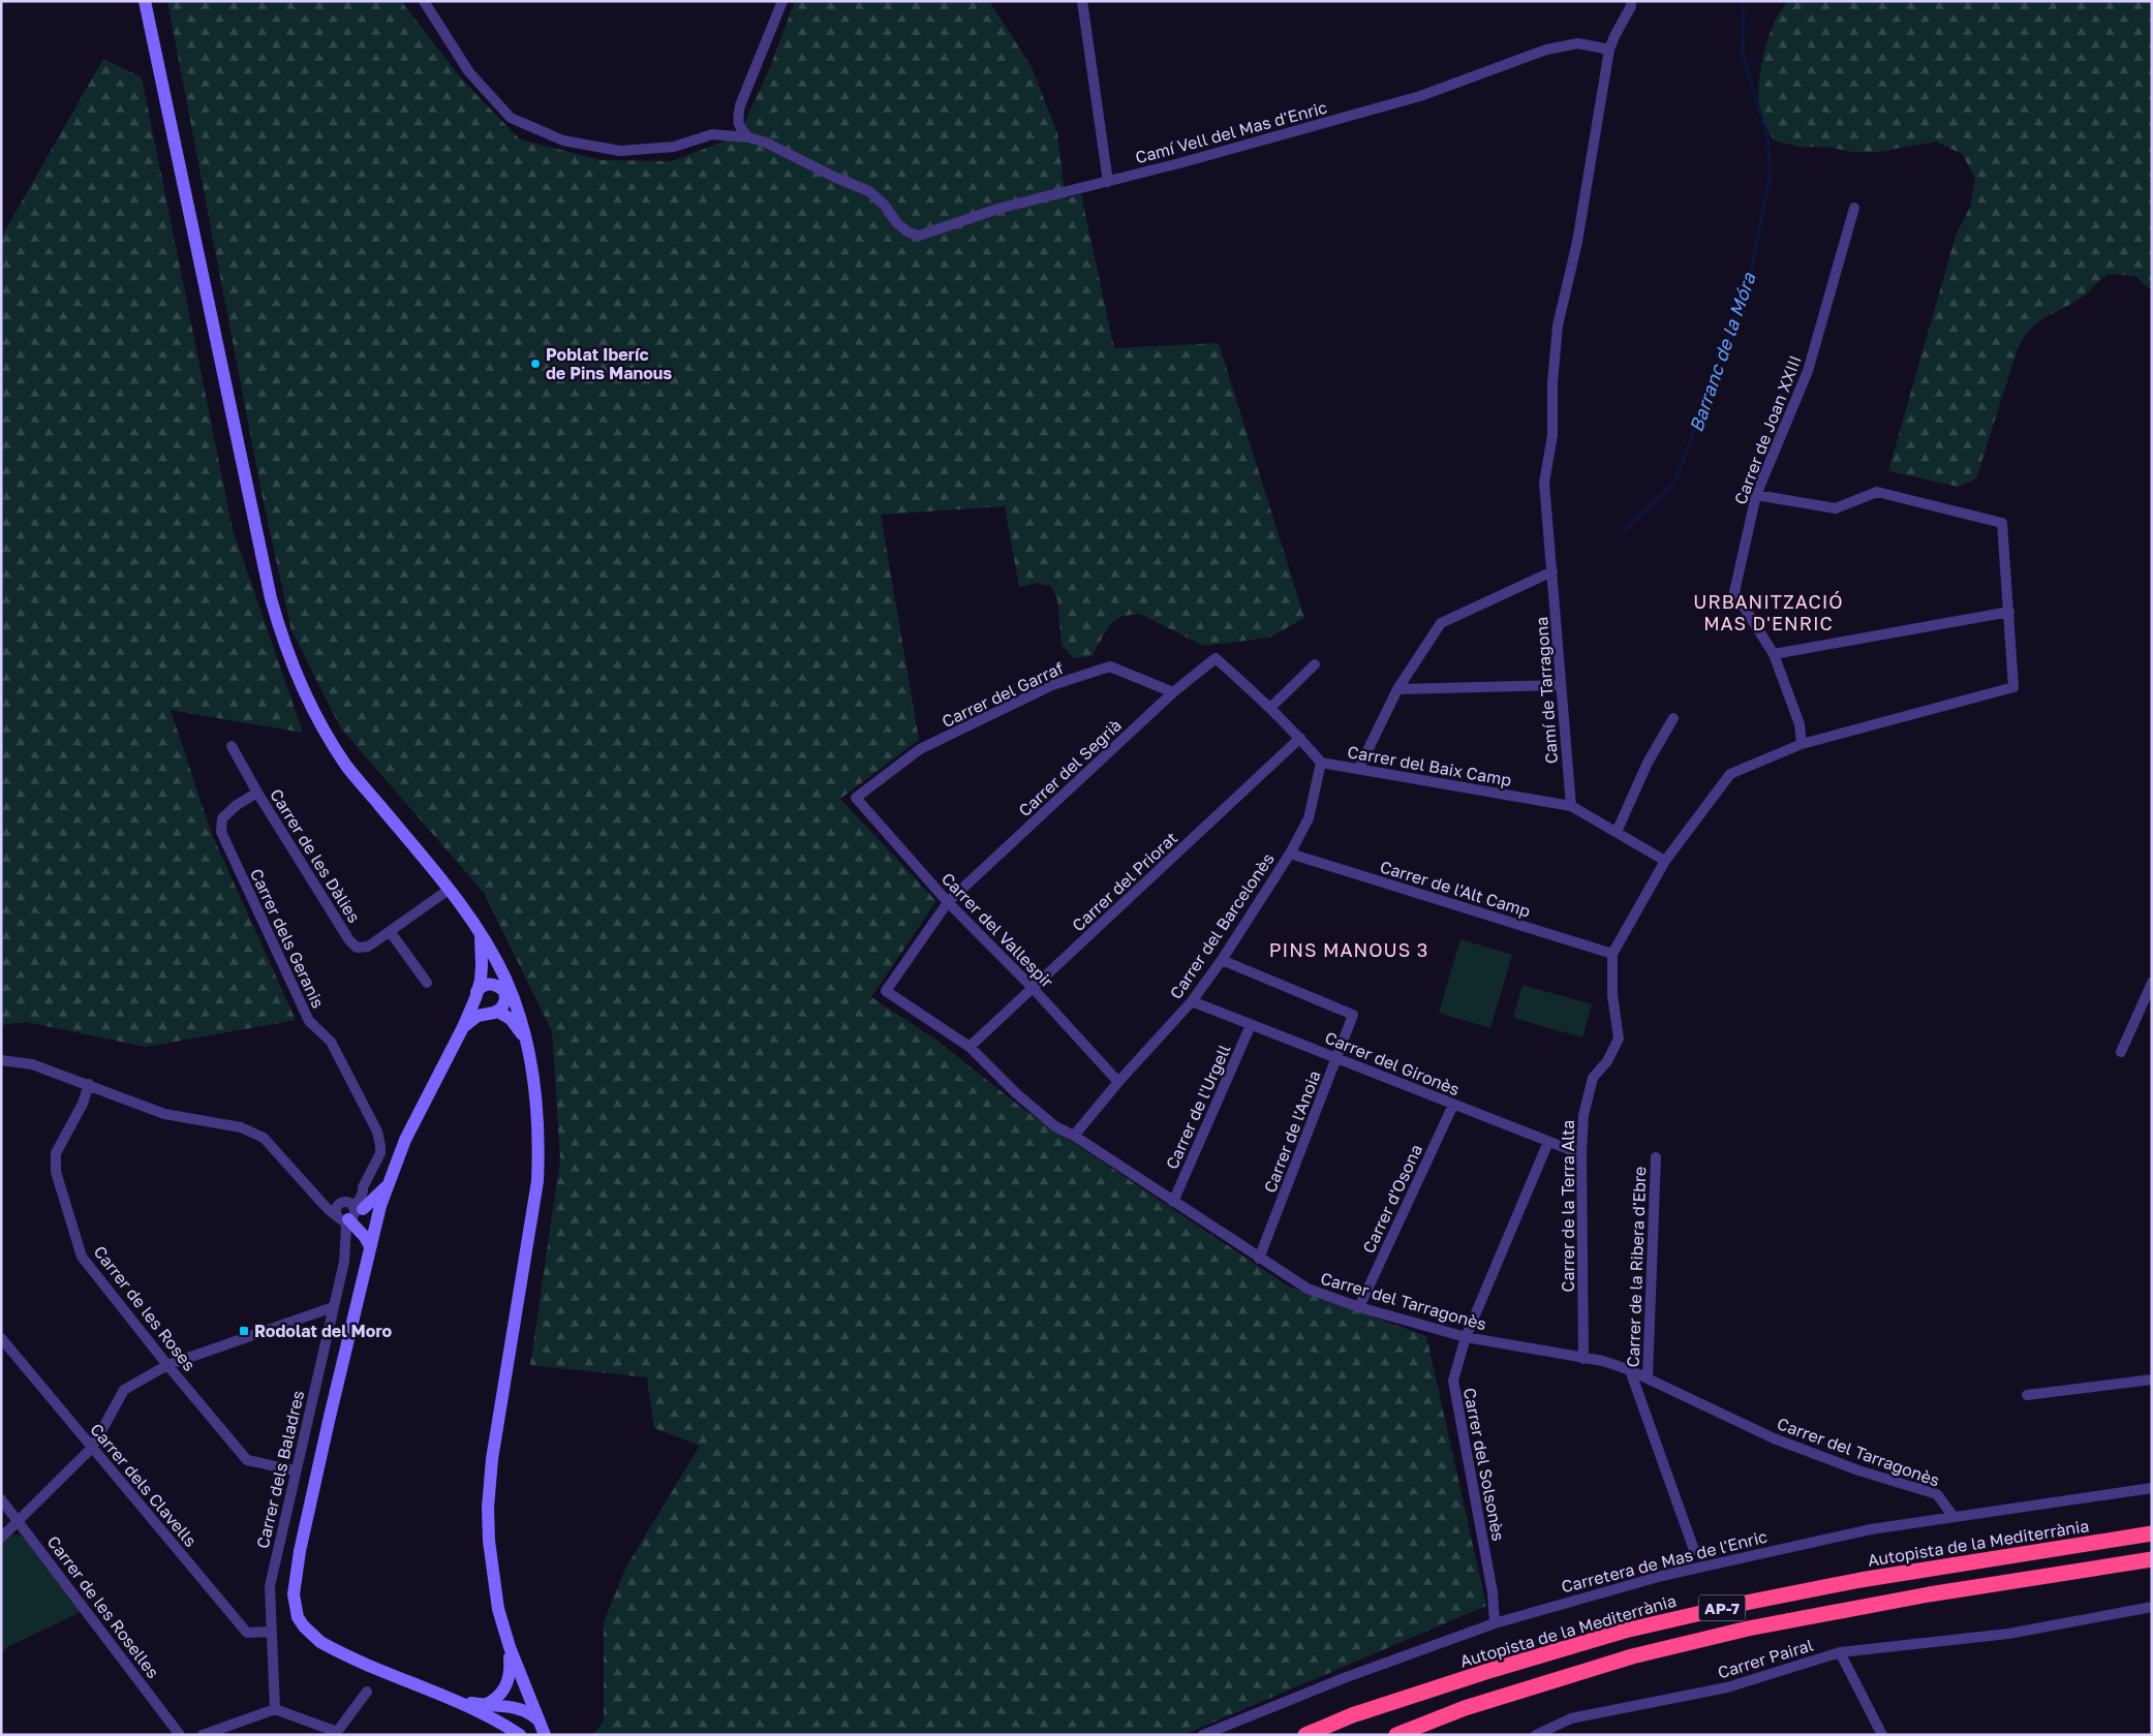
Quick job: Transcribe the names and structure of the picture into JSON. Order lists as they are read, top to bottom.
{
  "streets": {
    "highway": ["Autopista de la Mediterrània", "AP-7"],
    "street": [
      "Camí Vell del Mas d'Enric",
      "Carrer de Joan XXIII",
      "Camí de Tarragona",
      "Carrer del Garraf",
      "Carrer del Baix Camp",
      "Carrer del Segrià",
      "Carrer de les Dàlies",
      "Carrer del Priorat",
      "Carrer de l'Alt Camp",
      "Carrer del Barcelonès",
      "Carrer del Vallespir",
      "Carrer dels Geranis",
      "Carrer del Gironès",
      "Carrer de l'Urgell",
      "Carrer de l'Anoia",
      "Carrer d'Osona",
      "Carrer de la Terra Alta",
      "Carrer de la Ribera d'Ebre",
      "Carrer del Tarragonès",
      "Carrer de les Roses",
      "Carrer del Solsonès",
      "Carrer dels Baladres",
      "Carrer dels Clavells",
      "Carretera de Mas de l'Enric",
      "Carrer de les Roselles",
      "Carrer Pairal"
    ]
  },
  "crossings": [
    ["Camí de Tarragona", "Carrer del Baix Camp"],
    ["Carrer del Garraf", "Carrer del Segrià"],
    ["Carrer del Garraf", "Carrer del Vallespir"],
    ["Carrer del Baix Camp", "Carrer del Barcelonès"],
    ["Carrer del Baix Camp", "Carrer de la Terra Alta"],
    ["Carrer del Segrià", "Carrer del Vallespir"],
    ["Carrer del Segrià", "Carrer del Tarragonès"],
    ["Carrer de les Dàlies", "Carrer dels Geranis"],
    ["Carrer del Priorat", "Carrer del Vallespir"],
    ["Carrer del Priorat", "Carrer del Tarragonès"],
    ["Carrer de l'Alt Camp", "Carrer del Barcelonès"],
    ["Carrer de l'Alt Camp", "Carrer de la Terra Alta"],
    ["Carrer del Barcelonès", "Carrer del Vallespir"],
    ["Carrer del Barcelonès", "Carrer del Gironès"],
    ["Carrer del Barcelonès", "Carrer de l'Anoia"],
    ["Carrer del Barcelonès", "Carrer del Tarragonès"],
    ["Carrer del Vallespir", "Carrer del Tarragonès"],
    ["Carrer dels Geranis", "Carrer dels Baladres"],
    ["Carrer del Gironès", "Carrer de l'Urgell"],
    ["Carrer del Gironès", "Carrer de l'Anoia"],
    ["Carrer del Gironès", "Carrer d'Osona"],
    ["Carrer del Gironès", "Carrer de la Terra Alta"],
    ["Carrer del Gironès", "Carrer del Solsonès"],
    ["Carrer de l'Urgell", "Carrer del Tarragonès"],
    ["Carrer de l'Anoia", "Carrer del Tarragonès"],
    ["Carrer d'Osona", "Carrer del Tarragonès"],
    ["Carrer de la Terra Alta", "Carrer del Tarragonès"],
    ["Carrer de la Ribera d'Ebre", "Carrer del Tarragonès"],
    ["Carrer del Tarragonès", "Carrer del Solsonès"],
    ["Carrer del Tarragonès", "Carretera de Mas de l'Enric"],
    ["Carrer de les Roses", "Carrer dels Baladres"],
    ["Carrer del Solsonès", "Carretera de Mas de l'Enric"],
    ["Carrer dels Baladres", "Carrer dels Clavells"]
  ],
  "districts": ["URBANITZACIÓ MAS D'ENRIC", "PINS MANOUS 3"],
  "water": ["Barranc de la Móra"],
  "places": {
    "other": ["Poblat Iberíc de Pins Manous"],
    "transit": ["Rodolat del Moro"]
  }
}
